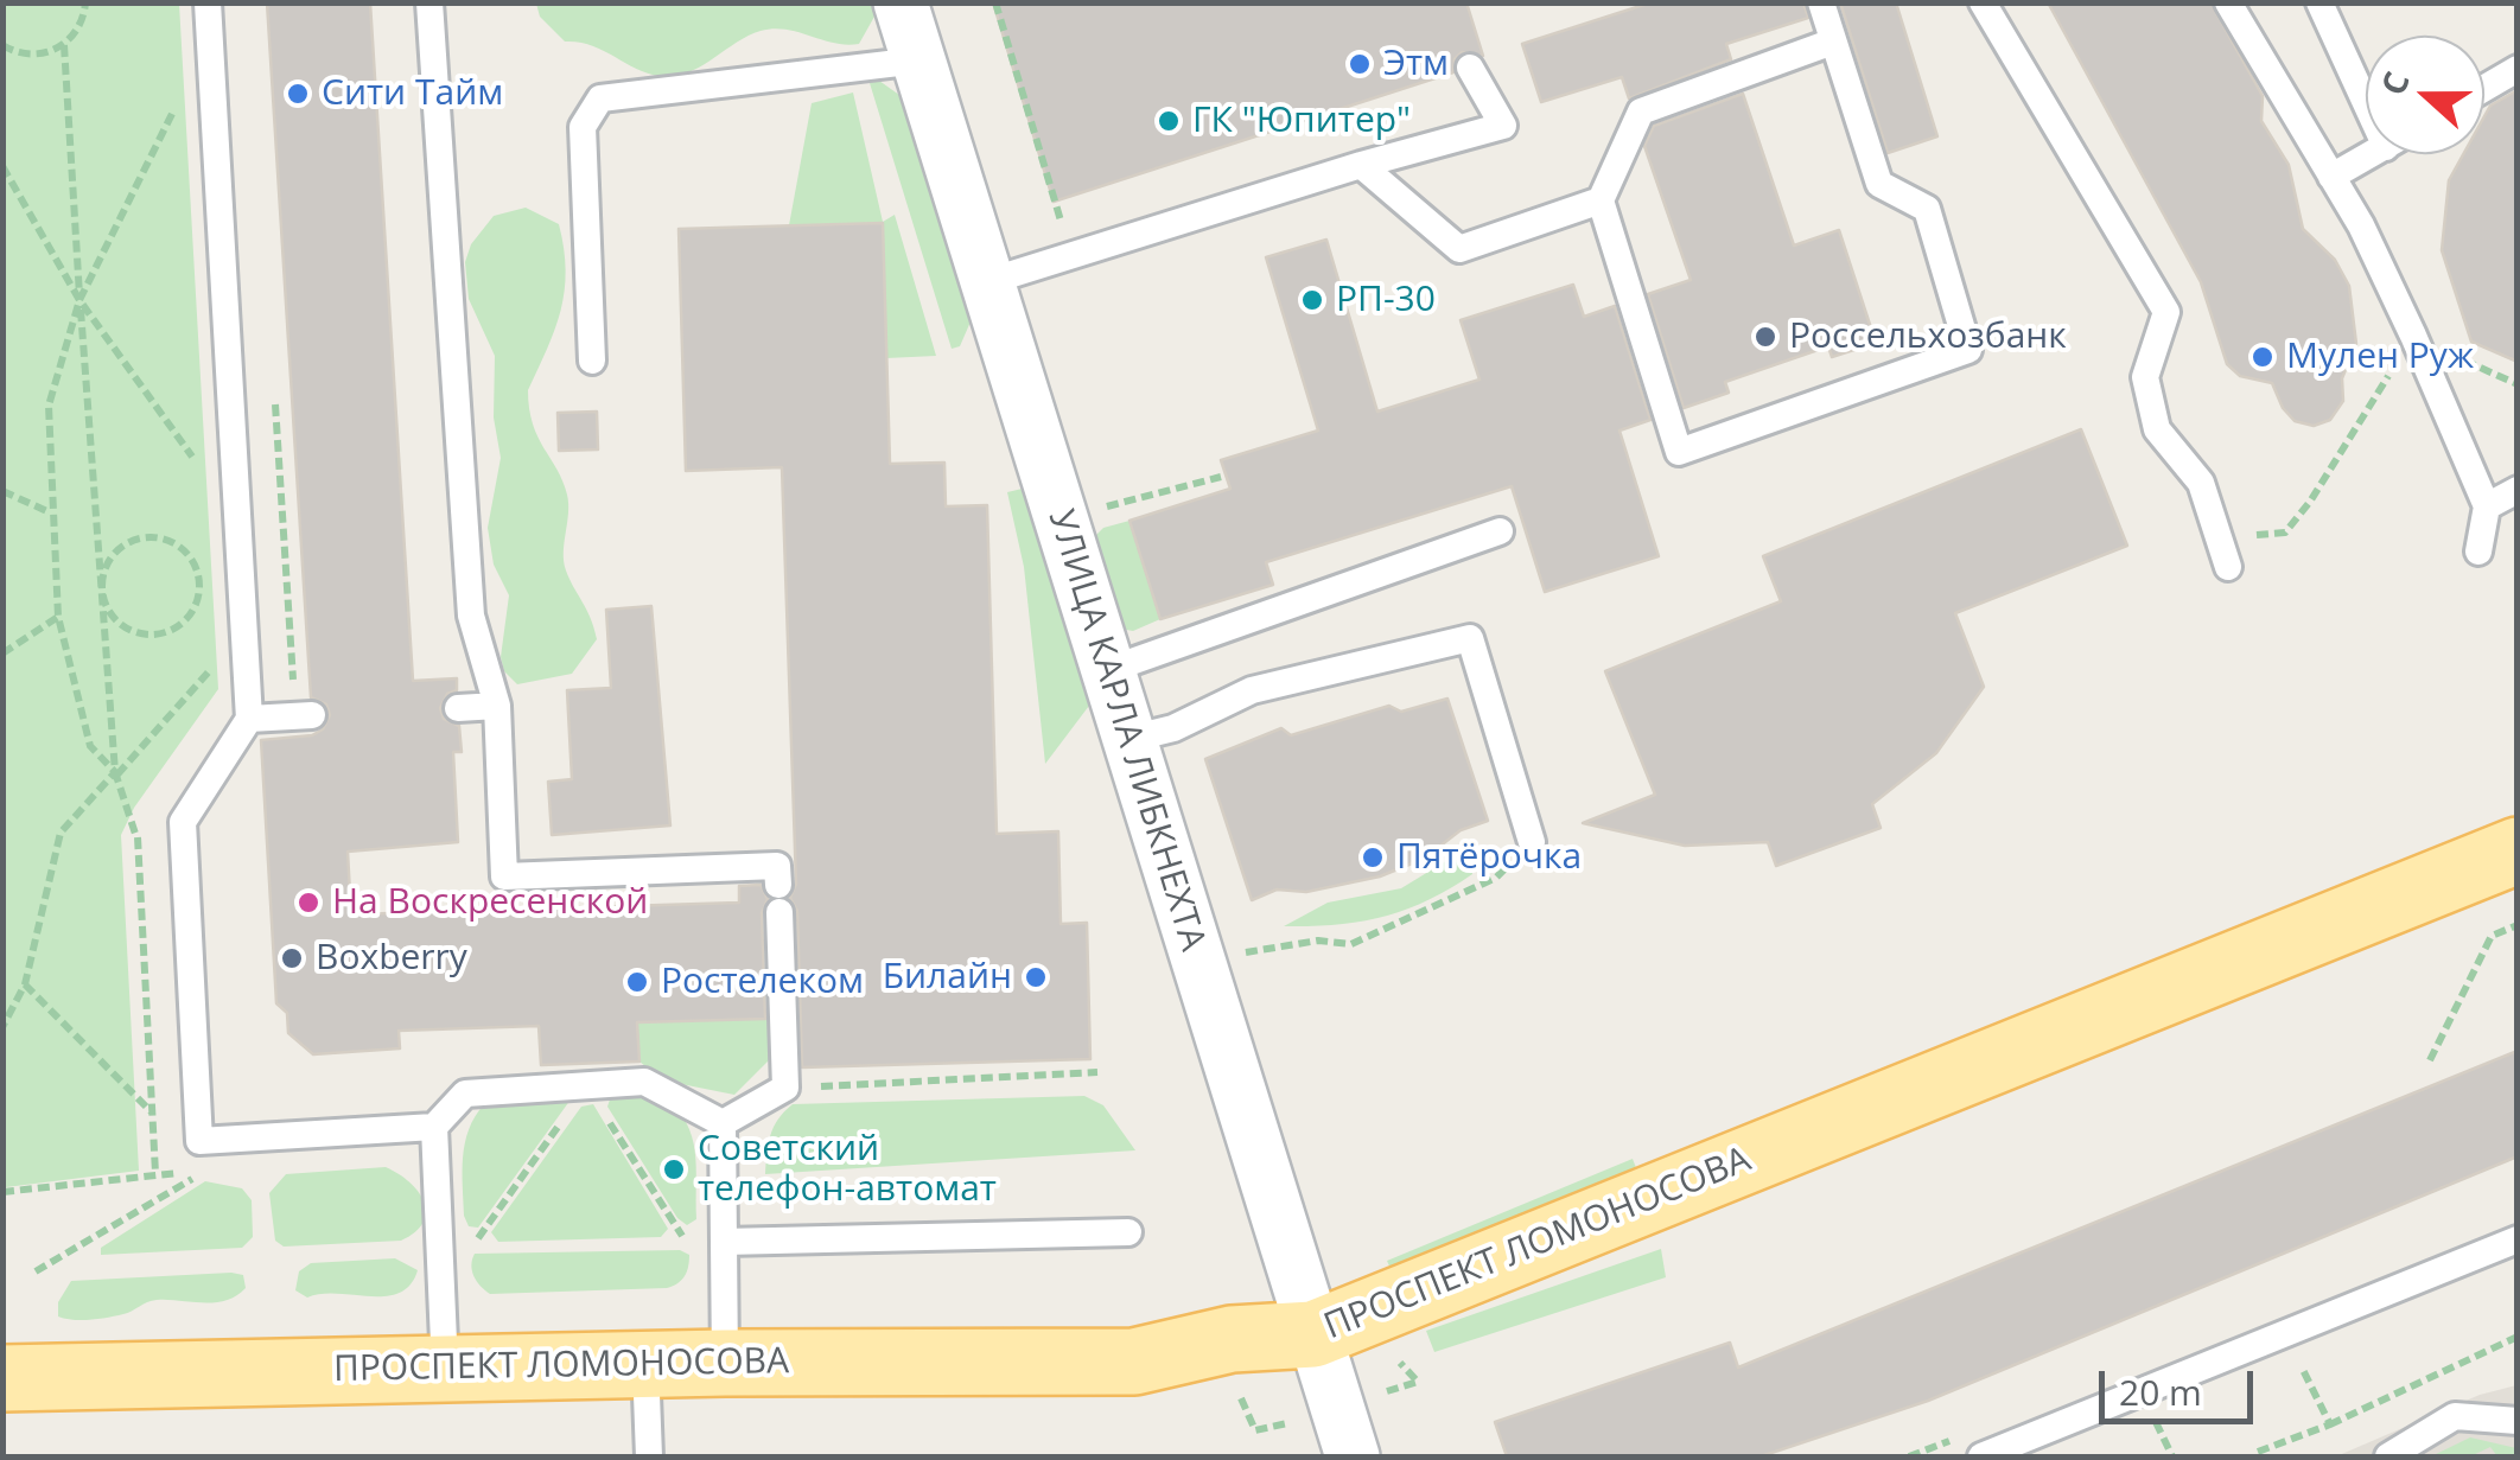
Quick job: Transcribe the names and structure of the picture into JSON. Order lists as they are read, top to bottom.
{
  "streets": {
    "main road": ["ПРОСПЕКТ ЛОМОНОСОВА"],
    "street": ["УЛИЦА КАРЛА ЛИБКНЕХТА"]
  },
  "crossings": [
    ["УЛИЦА КАРЛА ЛИБКНЕХТА", "ПРОСПЕКТ ЛОМОНОСОВА"]
  ],
  "places": [
    "Этм",
    "Сити Тайм",
    "ГК \"Юпитер\"",
    "РП-30",
    "Россельхозбанк",
    "Мулен Руж",
    "Пятёрочка",
    "На Воскресенской",
    "Boxberry",
    "Билайн",
    "Ростелеком",
    "Советский телефон-автомат"
  ],
  "scale_bar": "20 m",
  "north": "left"
}
